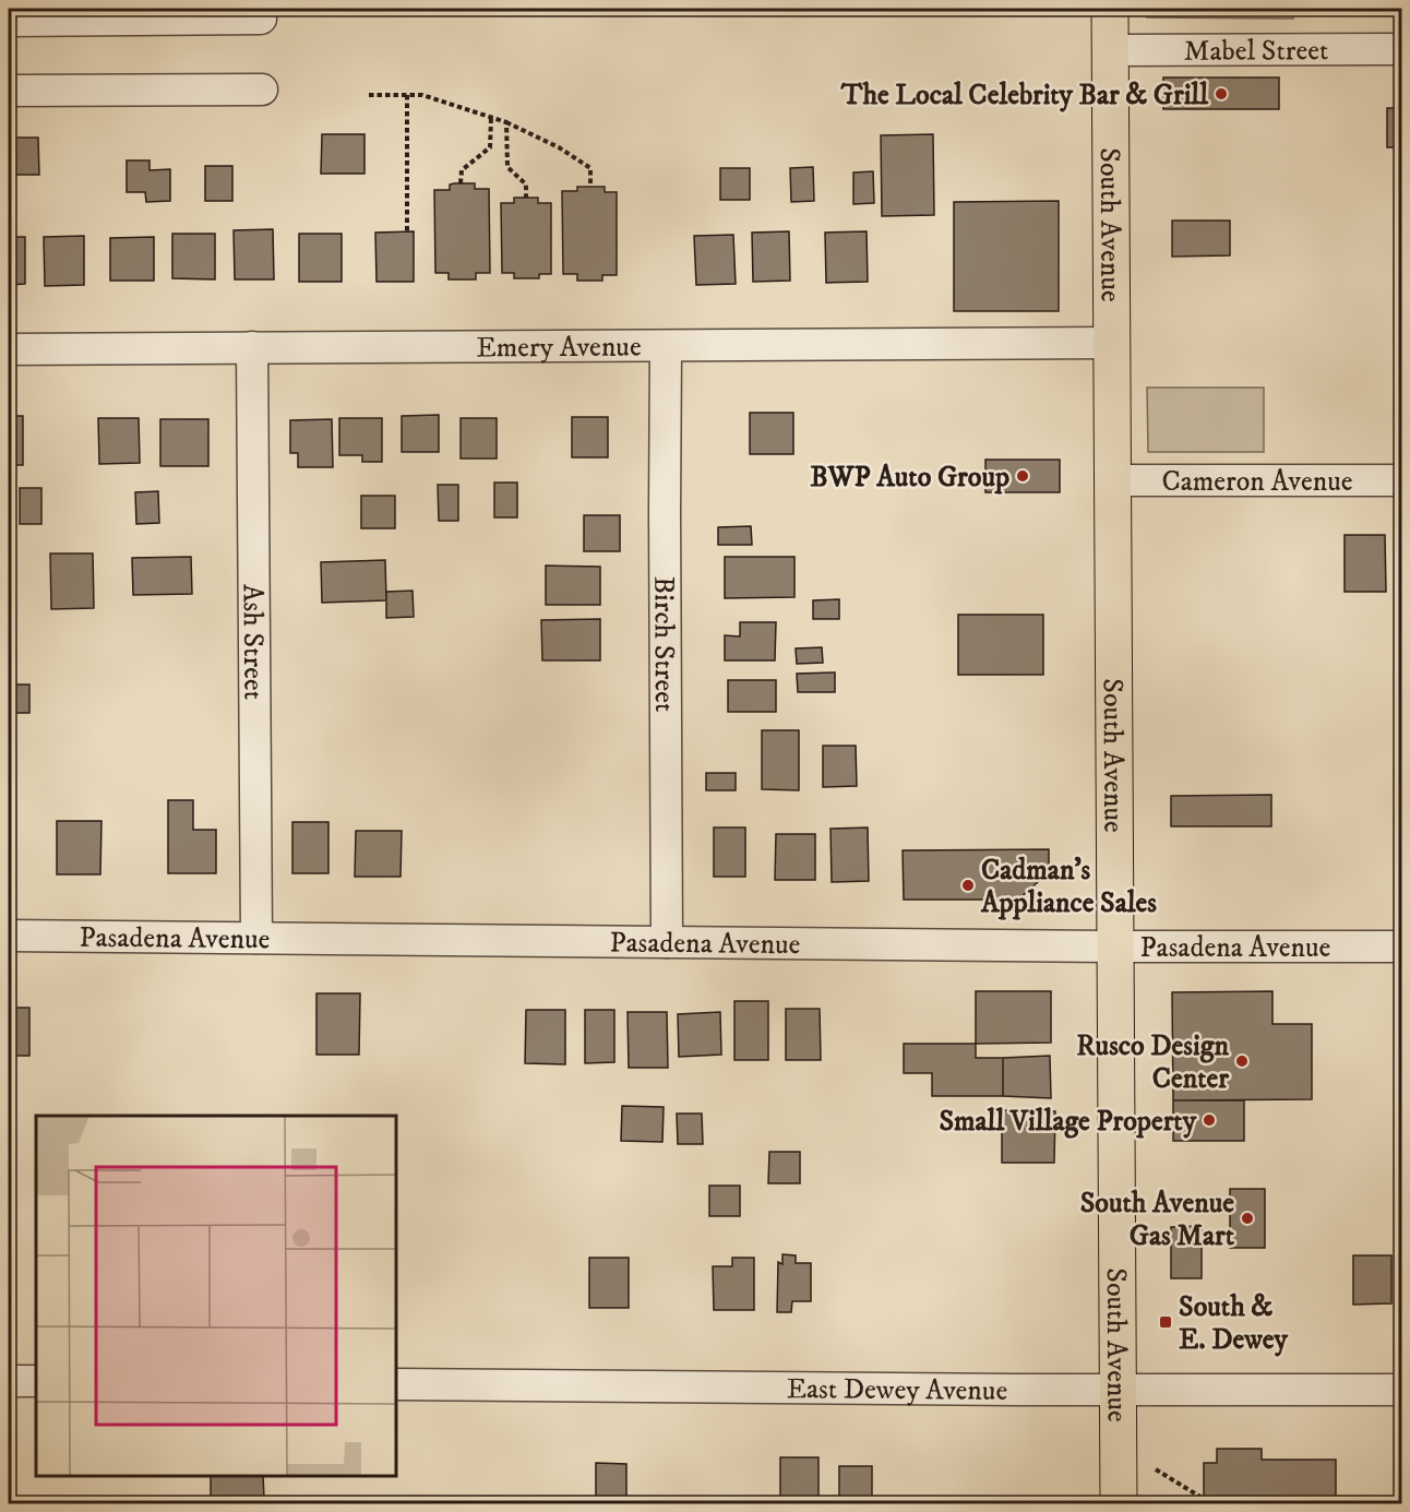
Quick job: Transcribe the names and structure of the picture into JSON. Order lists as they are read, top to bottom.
{
  "streets": {
    "main road": ["South Avenue"],
    "street": [
      "Mabel Street",
      "Emery Avenue",
      "Cameron Avenue",
      "Ash Street",
      "Birch Street",
      "Pasadena Avenue",
      "East Dewey Avenue"
    ]
  },
  "crossings": [
    ["Mabel Street", "South Avenue"],
    ["South Avenue", "Emery Avenue"],
    ["South Avenue", "Cameron Avenue"],
    ["South Avenue", "Pasadena Avenue"],
    ["South Avenue", "East Dewey Avenue"],
    ["Emery Avenue", "Ash Street"],
    ["Emery Avenue", "Birch Street"],
    ["Ash Street", "Pasadena Avenue"],
    ["Birch Street", "Pasadena Avenue"]
  ],
  "places": {
    "other": [
      "The Local Celebrity Bar & Grill",
      "BWP Auto Group",
      "Cadman's Appliance Sales",
      "Rusco Design Center",
      "Small Village Property",
      "South Avenue Gas Mart"
    ],
    "transit": ["South & E. Dewey"]
  }
}
